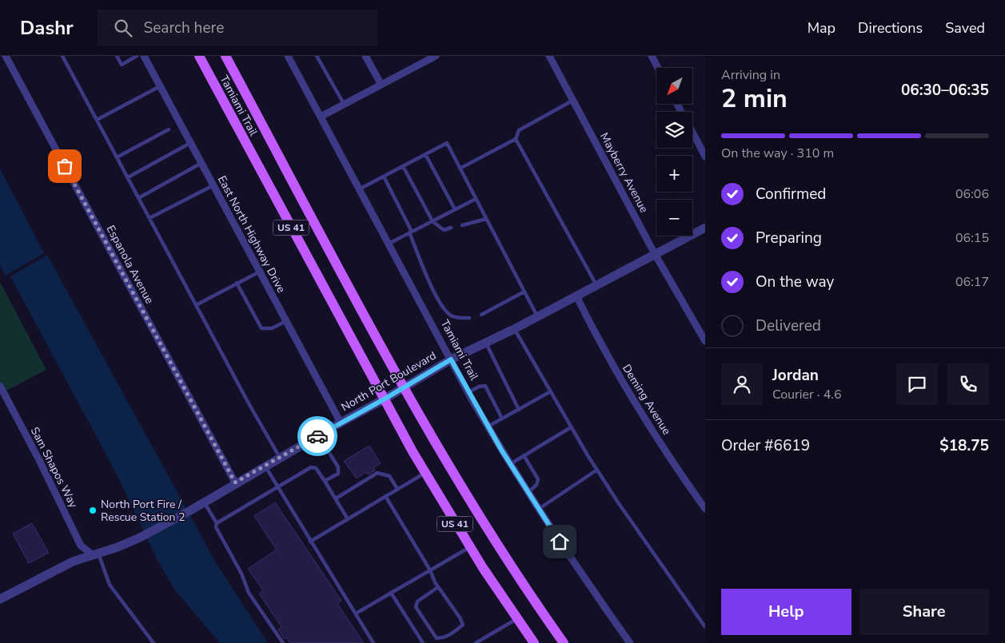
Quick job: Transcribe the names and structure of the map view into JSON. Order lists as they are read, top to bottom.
{
  "streets": {
    "main road": ["Tamiami Trail", "US 41"],
    "street": [
      "Mayberry Avenue",
      "East North Highway Drive",
      "Espanola Avenue",
      "North Port Boulevard",
      "Deming Avenue",
      "Sam Shapos Way"
    ]
  },
  "crossings": [
    ["Tamiami Trail", "North Port Boulevard"],
    ["Mayberry Avenue", "North Port Boulevard"],
    ["East North Highway Drive", "North Port Boulevard"],
    ["Espanola Avenue", "North Port Boulevard"],
    ["North Port Boulevard", "Deming Avenue"],
    ["North Port Boulevard", "Sam Shapos Way"]
  ],
  "places": ["North Port Fire / Rescue Station 2"],
  "north": "bottom left",
  "page": {
    "header": "Dashr",
    "search": "Search here",
    "nav": ["Map", "Directions", "Saved"],
    "heading": ["2 min", "Arriving in", "06:30–06:35"],
    "panel": [
      "Jordan",
      "Courier · 4.6",
      "Order #6619",
      "$18.75"
    ],
    "map_buttons": ["+", "−"],
    "bar": "On the way · 310 m",
    "list": [
      ["Confirmed", "06:06"],
      ["Preparing", "06:15"],
      ["On the way", "06:17"],
      "Delivered"
    ],
    "buttons": ["Help", "Share"]
  }
}
